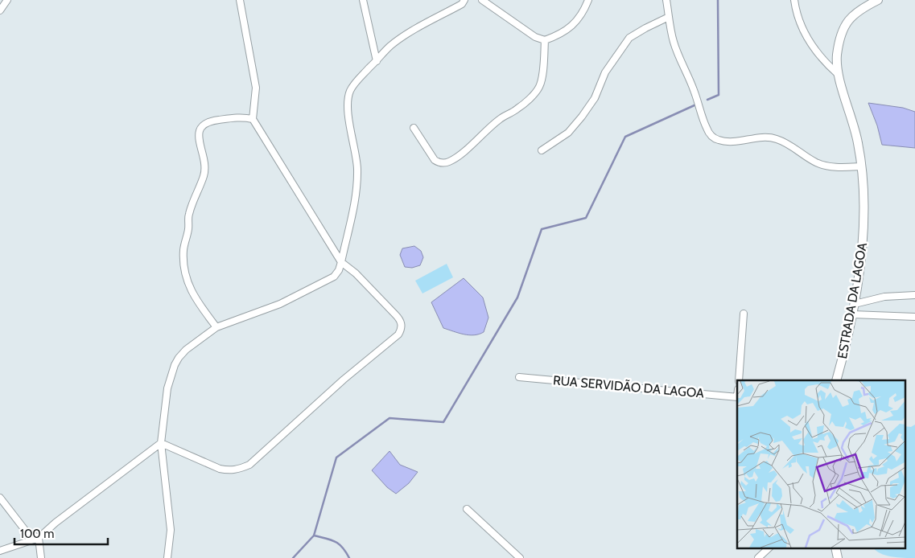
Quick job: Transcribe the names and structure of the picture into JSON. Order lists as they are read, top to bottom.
{
  "streets": {
    "street": ["ESTRADA DA LAGOA", "RUA SERVIDÃO DA LAGOA"]
  },
  "scale_bar": "100 m"
}
